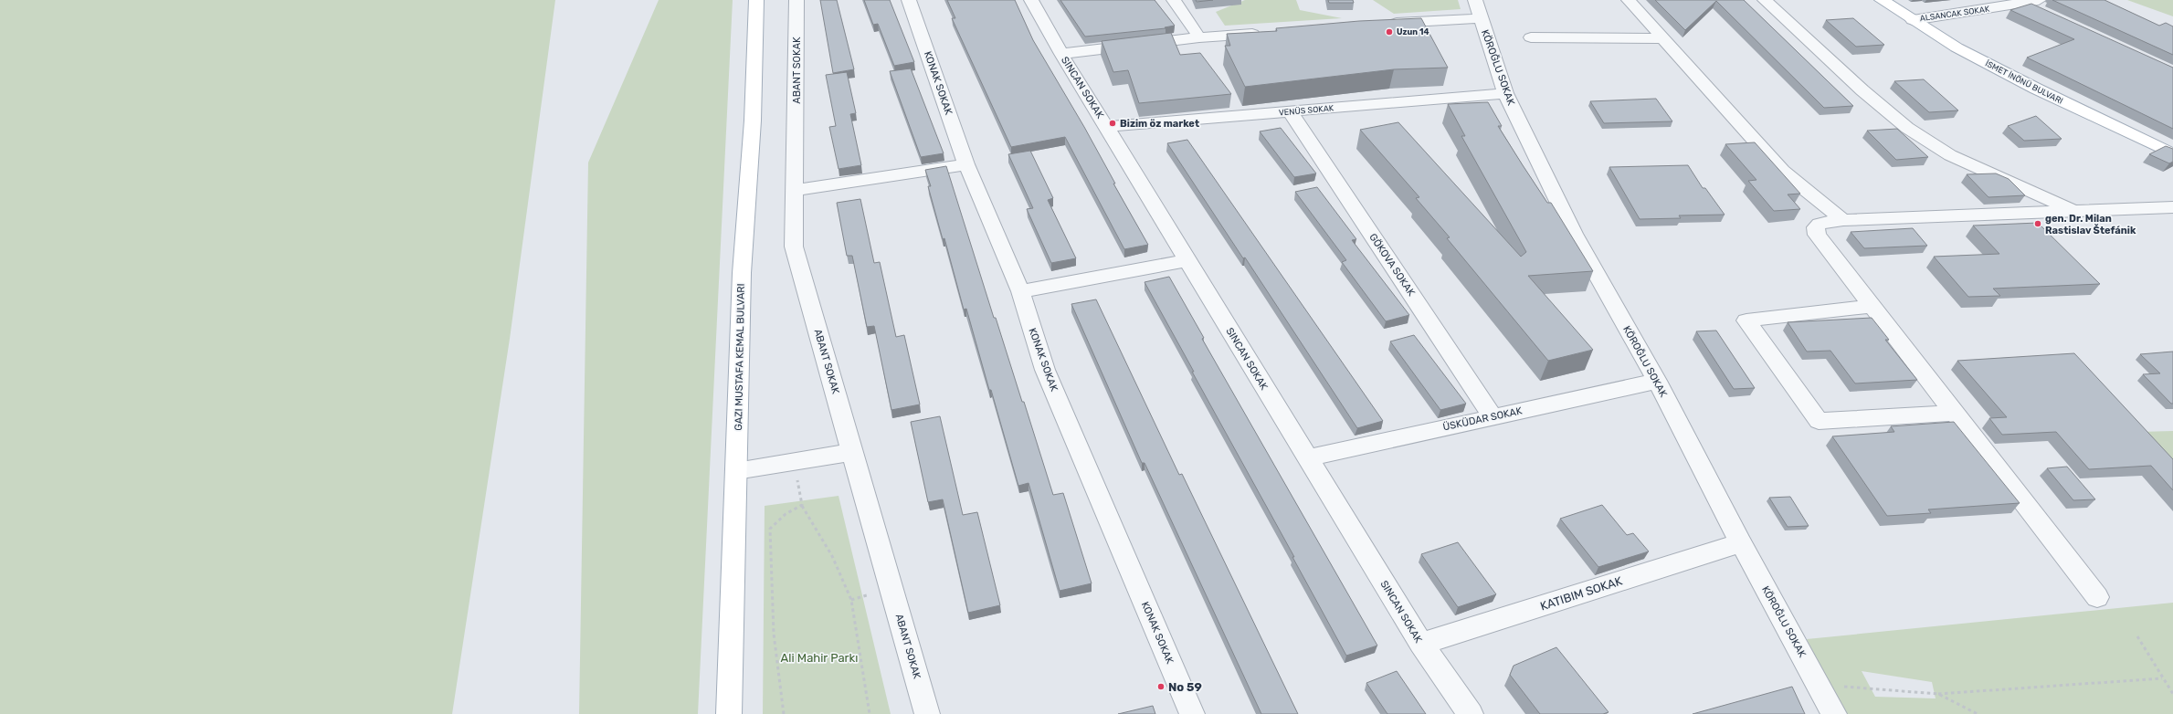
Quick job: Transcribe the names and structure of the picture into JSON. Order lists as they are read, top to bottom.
{
  "streets": {
    "street": [
      "ALSANCAK SOKAK",
      "KÖROĞLU SOKAK",
      "ABANT SOKAK",
      "KONAK SOKAK",
      "SINCAN SOKAK",
      "VENÜS SOKAK",
      "GÖKOVA SOKAK",
      "ÜSKÜDAR SOKAK",
      "KATIBIM SOKAK"
    ]
  },
  "crossings": [
    ["KÖROĞLU SOKAK", "VENÜS SOKAK"],
    ["KÖROĞLU SOKAK", "ÜSKÜDAR SOKAK"],
    ["KÖROĞLU SOKAK", "KATIBIM SOKAK"],
    ["SINCAN SOKAK", "VENÜS SOKAK"],
    ["SINCAN SOKAK", "ÜSKÜDAR SOKAK"],
    ["SINCAN SOKAK", "KATIBIM SOKAK"],
    ["VENÜS SOKAK", "GÖKOVA SOKAK"],
    ["GÖKOVA SOKAK", "ÜSKÜDAR SOKAK"]
  ],
  "parks": ["Ali Mahir Parkı"],
  "places": [
    "Uzun 14",
    "Bizim öz market",
    "gen. Dr. Milan Rastislav Štefánik",
    "No 59"
  ]
}
